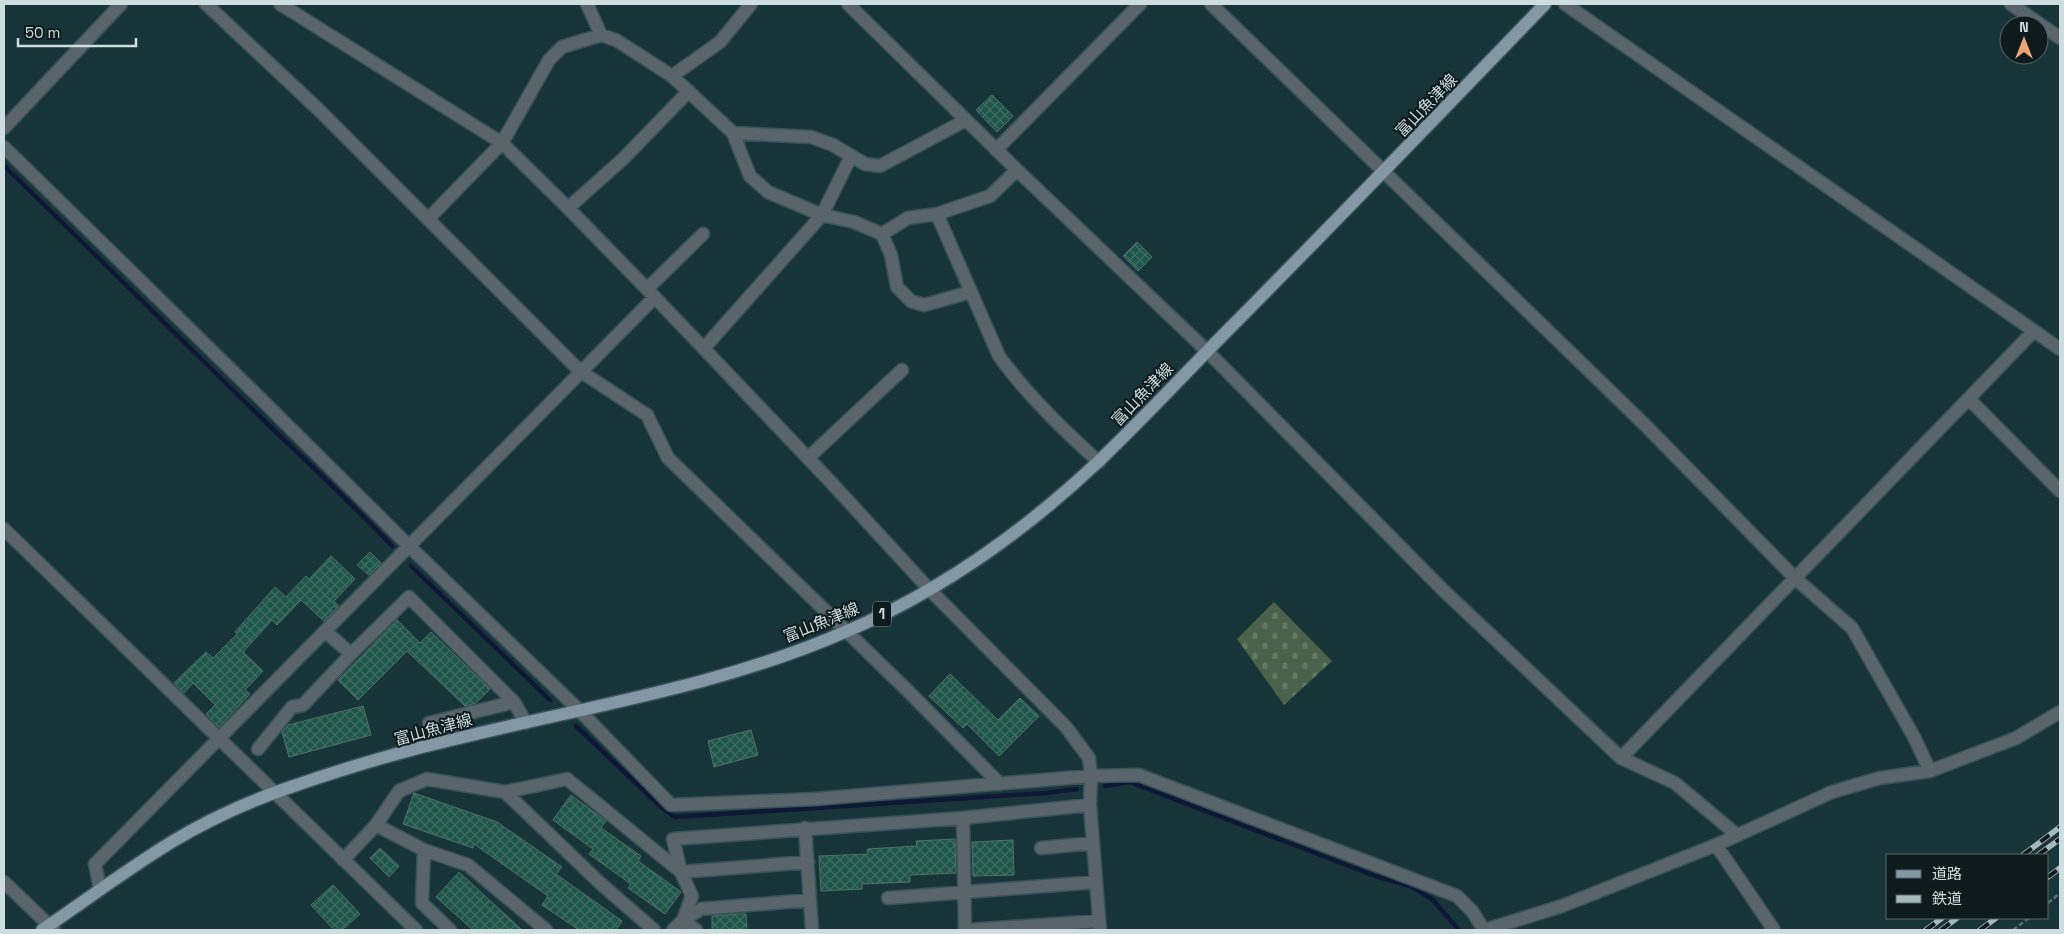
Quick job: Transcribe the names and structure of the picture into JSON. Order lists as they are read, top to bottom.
{
  "streets": {
    "main road": ["富山魚津線", "1"]
  },
  "legend": ["道路", "鉄道"],
  "scale_bar": "50 m",
  "north": "top"
}
